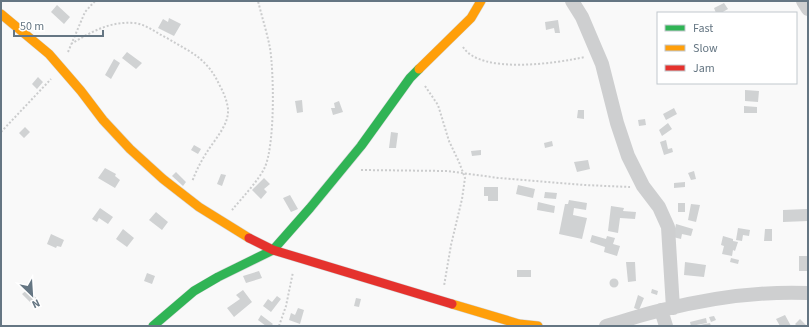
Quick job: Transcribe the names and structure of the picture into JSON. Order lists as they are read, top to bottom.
{
  "legend": ["Fast", "Slow", "Jam"],
  "scale_bar": "50 m",
  "north": "bottom right"
}
